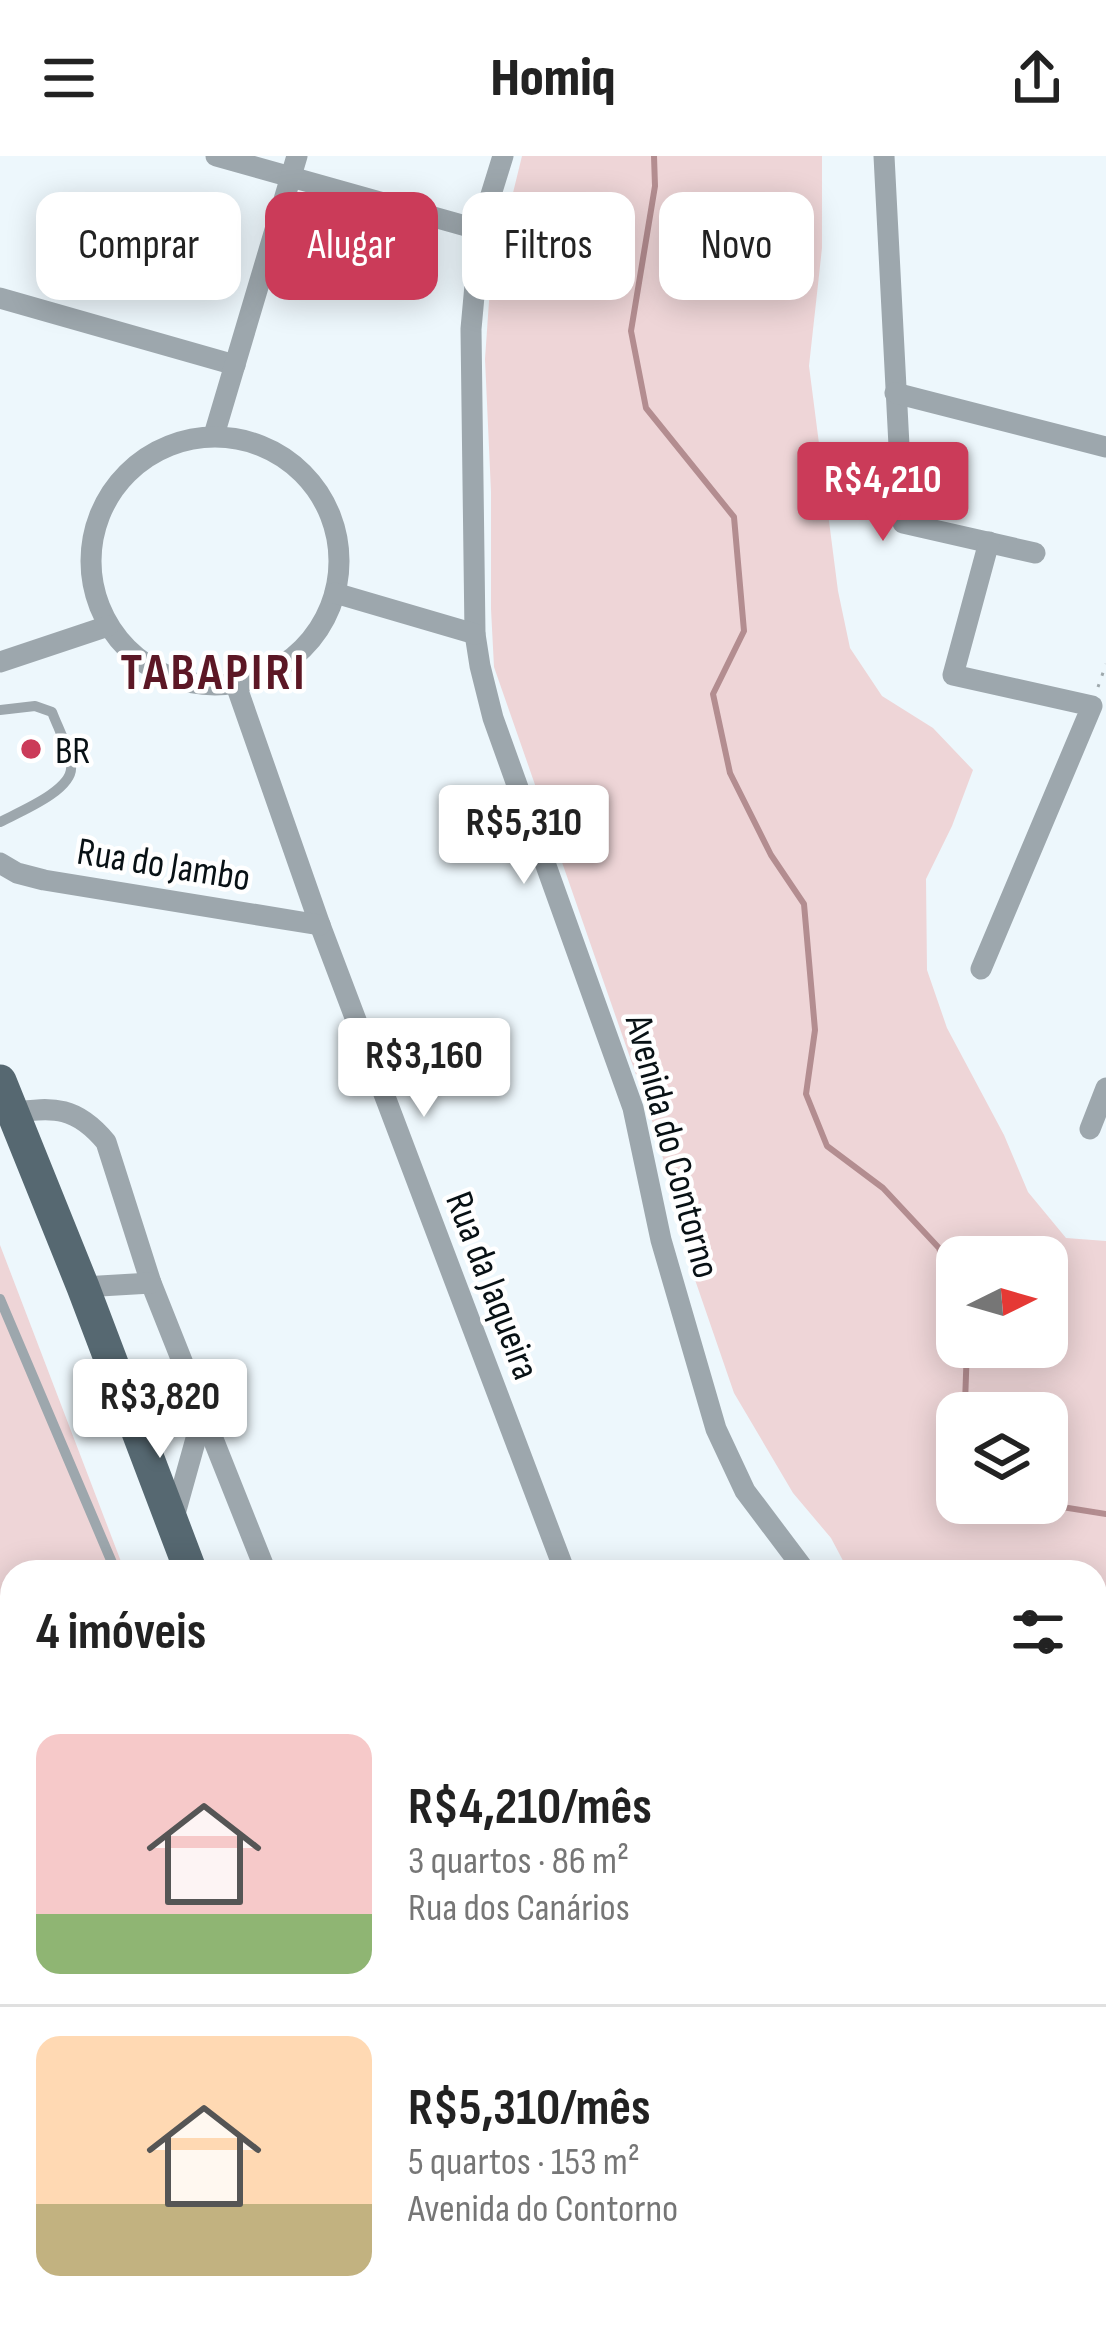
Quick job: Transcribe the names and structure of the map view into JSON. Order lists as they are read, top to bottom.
{
  "streets": {
    "street": ["Rua do Jambo", "Avenida do Contorno", "Rua da Jaqueira"]
  },
  "crossings": [
    ["Rua do Jambo", "Rua da Jaqueira"]
  ],
  "districts": ["TABAPIRI"],
  "places": ["BR"],
  "north": "right",
  "page": {
    "header": "Homiq",
    "chip": [
      "Comprar",
      "Alugar",
      "Filtros",
      "Novo"
    ],
    "price": [
      "R$4,210",
      "R$5,310",
      "R$3,160",
      "R$3,820"
    ],
    "heading": "4 imóveis",
    "list": [
      {
        "name": "R$4,210/mês",
        "note": "3 quartos · 86 m² · Rua dos Canários"
      },
      {
        "name": "R$5,310/mês",
        "note": "5 quartos · 153 m² · Avenida do Contorno"
      }
    ]
  }
}
